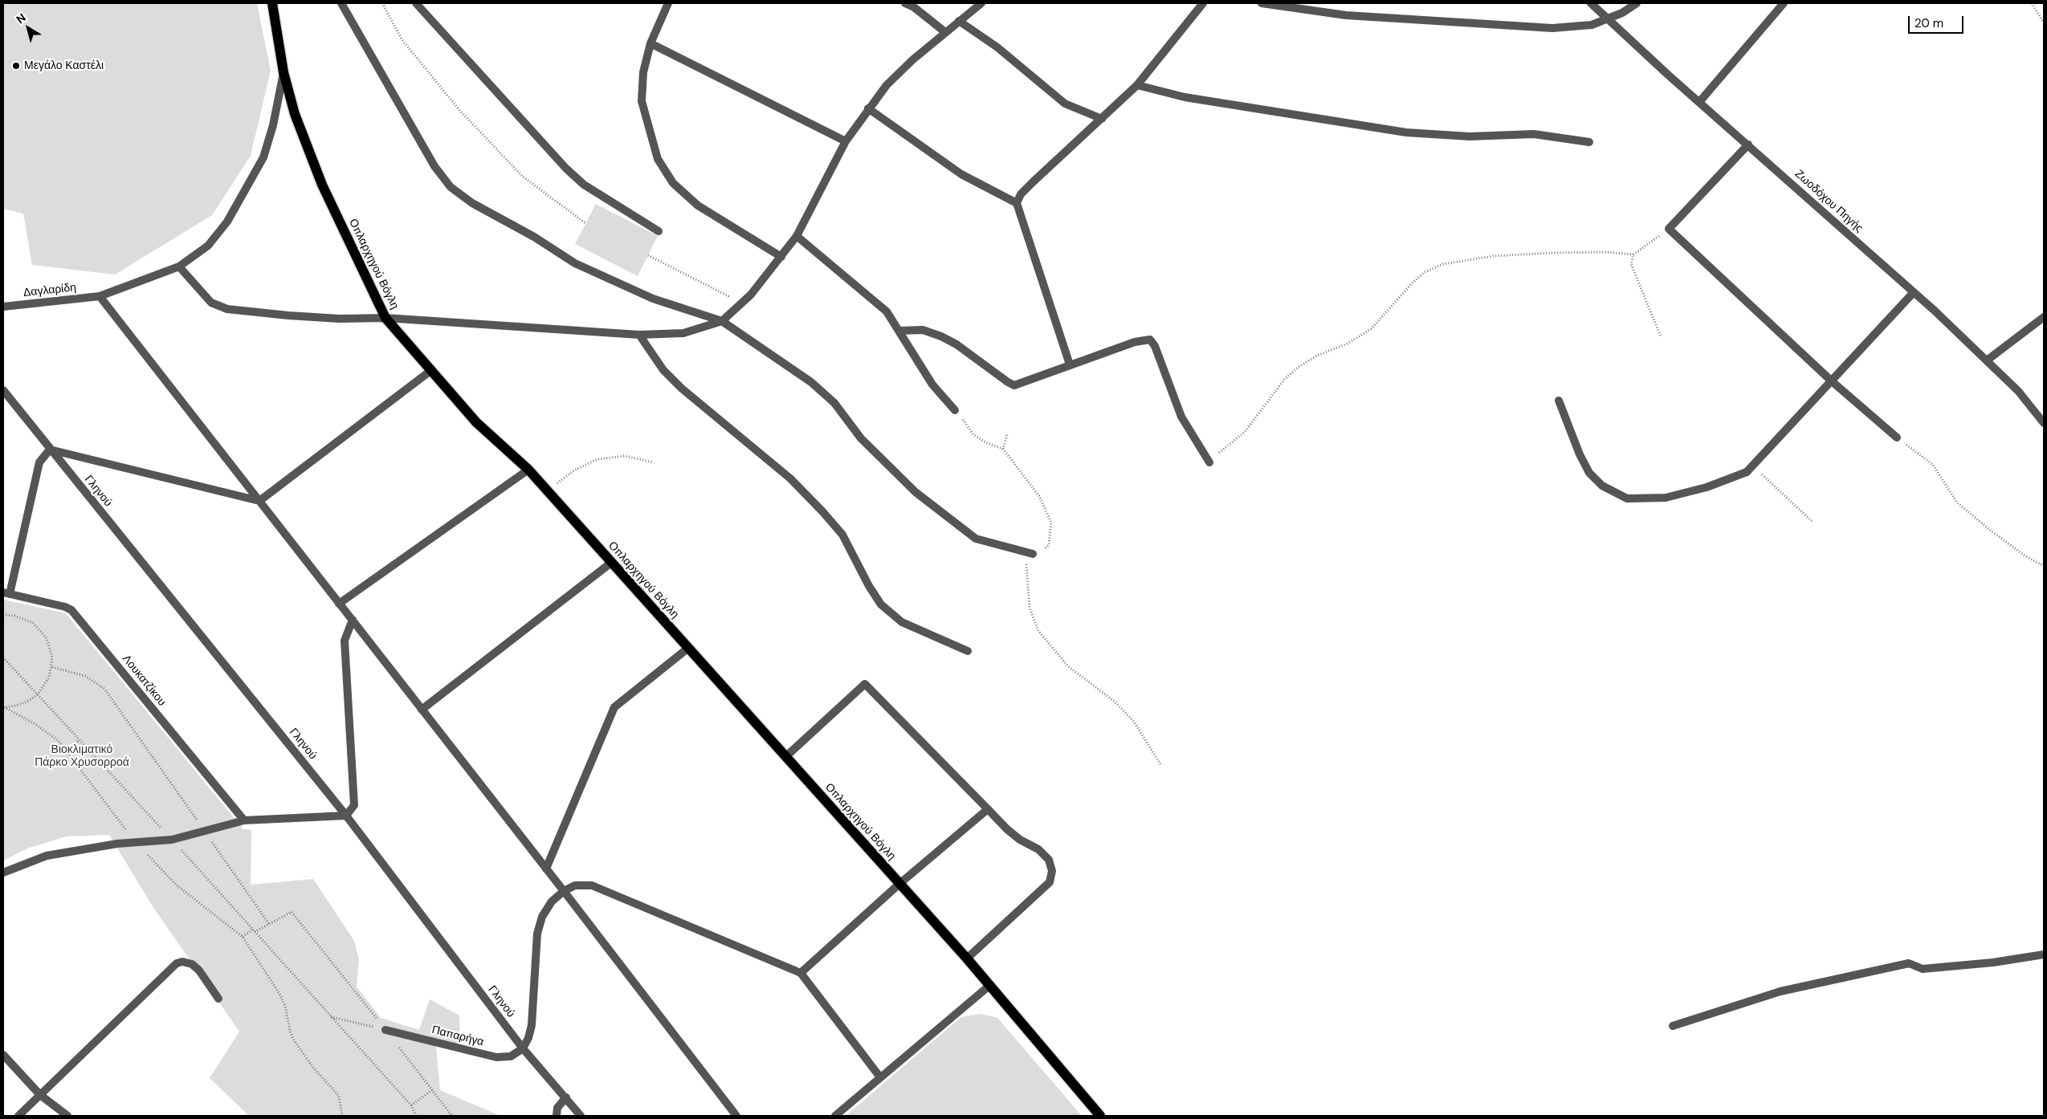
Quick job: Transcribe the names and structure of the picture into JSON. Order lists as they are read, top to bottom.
{
  "streets": {
    "main road": ["Οπλαρχηγού Βόγλη"],
    "street": [
      "Ζωοδόχου Πηγής",
      "Δαγλαρίδη",
      "Γληνού",
      "Λουκατζίκου",
      "Παπαρήγα"
    ]
  },
  "crossings": [
    ["Οπλαρχηγού Βόγλη", "Δαγλαρίδη"],
    ["Γληνού", "Παπαρήγα"]
  ],
  "parks": ["Βιοκλιματικό Πάρκο Χρυσορροά"],
  "places": ["Μεγάλο Καστέλι"],
  "scale_bar": "20 m",
  "north": "top left"
}
